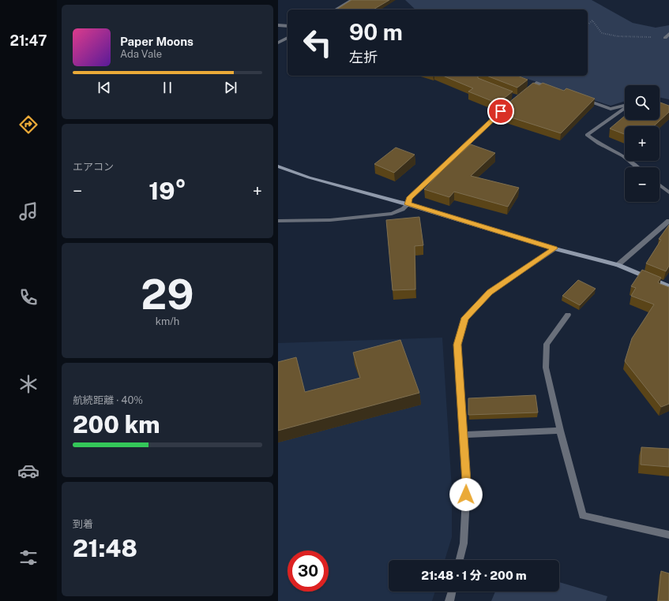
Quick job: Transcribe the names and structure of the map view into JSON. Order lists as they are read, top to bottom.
{
  "page": {
    "tabs": "21:47",
    "turn": ["90 m", "左折"],
    "song": ["Paper Moons", "Ada Vale"],
    "map_buttons": ["+", "−"],
    "tile": [
      "エアコン",
      ["29", "km/h"],
      ["航続距離 · 40%", "200 km"],
      ["到着", "21:48"]
    ],
    "heat": ["−", "19°", "+"],
    "limit": "30",
    "trip": "21:48 · 1 分 · 200 m"
  }
}
